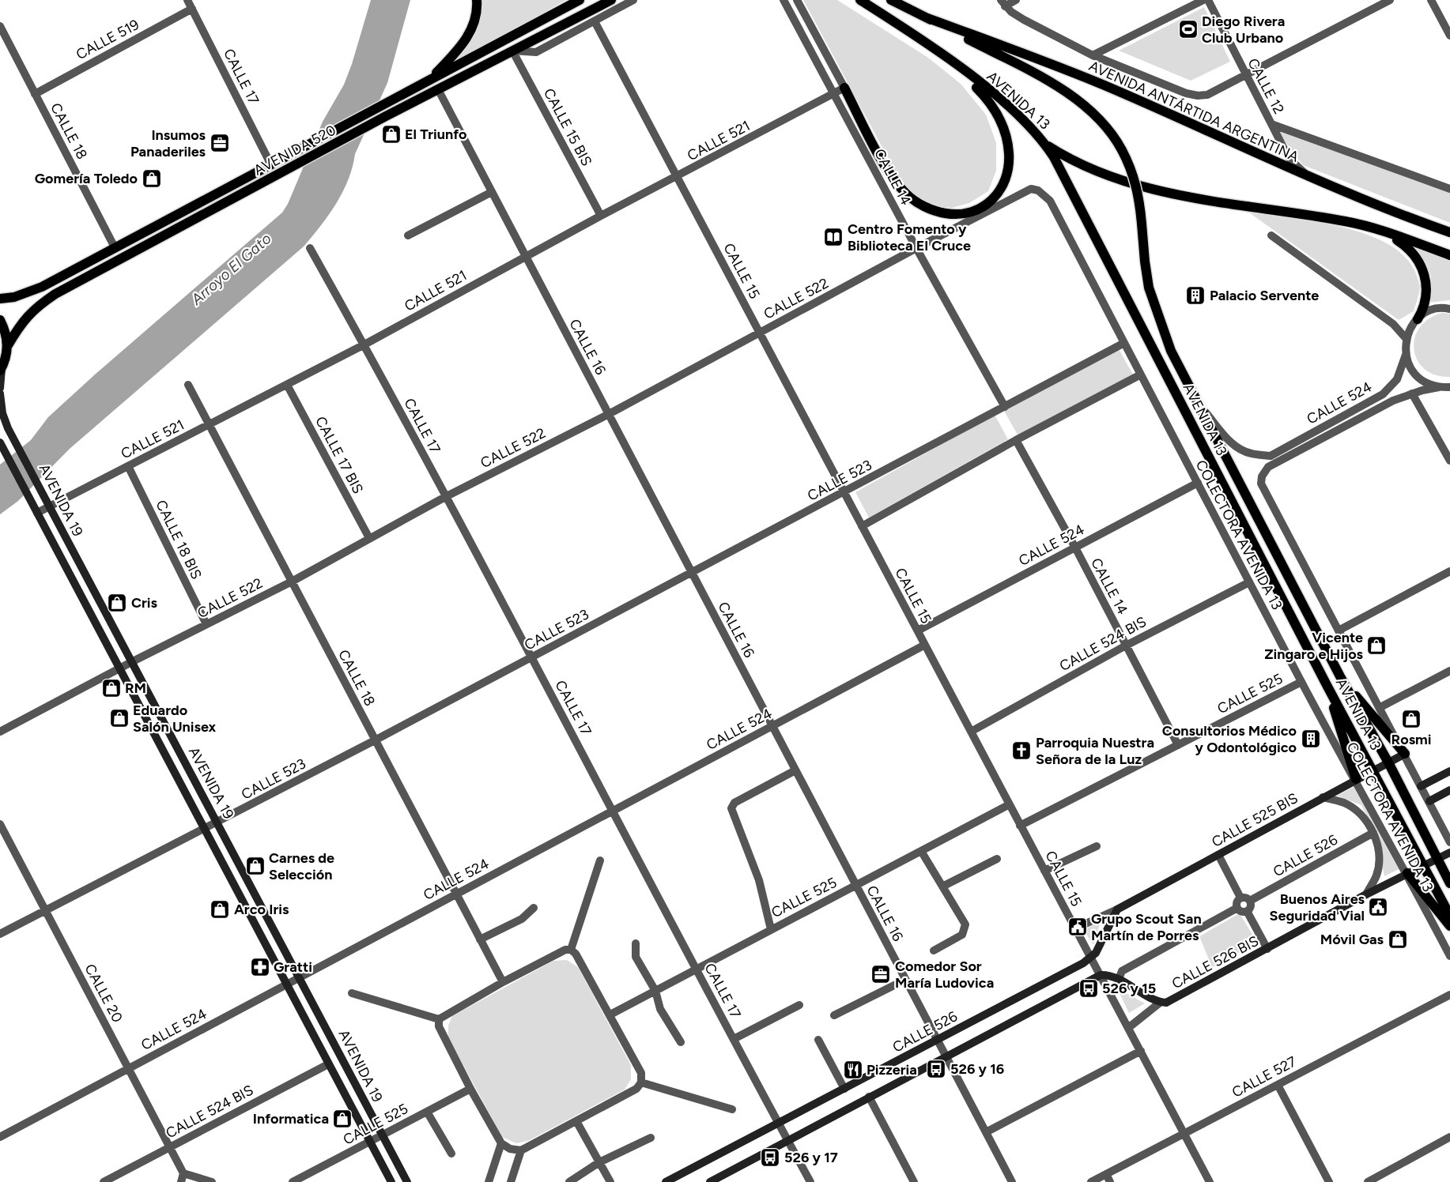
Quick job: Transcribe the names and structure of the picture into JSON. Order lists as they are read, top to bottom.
{
  "streets": {
    "main road": [
      "AVENIDA 13",
      "AVENIDA ANTÁRTIDA ARGENTINA",
      "AVENIDA 520",
      "AVENIDA 19",
      "CALLE 525 BIS",
      "CALLE 526",
      "CALLE 526 BIS"
    ],
    "street": [
      "CALLE 519",
      "CALLE 17",
      "CALLE 12",
      "CALLE 15 BIS",
      "CALLE 18",
      "CALLE 521",
      "CALLE 14",
      "CALLE 15",
      "CALLE 522",
      "CALLE 16",
      "CALLE 524",
      "CALLE 17 BIS",
      "CALLE 523",
      "COLECTORA AVENIDA 13",
      "CALLE 18 BIS",
      "CALLE 524 BIS",
      "CALLE 525",
      "CALLE 20",
      "CALLE 527"
    ]
  },
  "crossings": [
    ["CALLE 519", "CALLE 17"],
    ["CALLE 519", "CALLE 18"],
    ["CALLE 17", "CALLE 521"],
    ["CALLE 17", "AVENIDA 520"],
    ["CALLE 17", "CALLE 522"],
    ["CALLE 17", "CALLE 524"],
    ["CALLE 17", "CALLE 523"],
    ["CALLE 17", "CALLE 525"],
    ["CALLE 17", "CALLE 526"],
    ["CALLE 12", "AVENIDA ANTÁRTIDA ARGENTINA"],
    ["AVENIDA 13", "AVENIDA ANTÁRTIDA ARGENTINA"],
    ["AVENIDA 13", "CALLE 524"],
    ["AVENIDA 13", "CALLE 525 BIS"],
    ["AVENIDA 13", "CALLE 526 BIS"],
    ["CALLE 15 BIS", "CALLE 521"],
    ["CALLE 15 BIS", "AVENIDA 520"],
    ["CALLE 18", "CALLE 521"],
    ["CALLE 18", "AVENIDA 520"],
    ["CALLE 18", "CALLE 522"],
    ["CALLE 18", "CALLE 524"],
    ["CALLE 18", "CALLE 523"],
    ["CALLE 521", "CALLE 14"],
    ["CALLE 521", "CALLE 15"],
    ["CALLE 521", "CALLE 16"],
    ["CALLE 521", "CALLE 17 BIS"],
    ["CALLE 521", "AVENIDA 19"],
    ["CALLE 521", "CALLE 18 BIS"],
    ["AVENIDA 520", "CALLE 16"],
    ["CALLE 14", "CALLE 522"],
    ["CALLE 14", "CALLE 524"],
    ["CALLE 14", "CALLE 523"],
    ["CALLE 14", "CALLE 524 BIS"],
    ["CALLE 14", "CALLE 525"],
    ["CALLE 15", "CALLE 522"],
    ["CALLE 15", "CALLE 524"],
    ["CALLE 15", "CALLE 523"],
    ["CALLE 15", "CALLE 524 BIS"],
    ["CALLE 15", "CALLE 525"],
    ["CALLE 15", "CALLE 525 BIS"],
    ["CALLE 15", "CALLE 526"],
    ["CALLE 15", "CALLE 526 BIS"],
    ["CALLE 15", "CALLE 527"],
    ["CALLE 522", "CALLE 16"],
    ["CALLE 522", "CALLE 17 BIS"],
    ["CALLE 522", "AVENIDA 19"],
    ["CALLE 522", "COLECTORA AVENIDA 13"],
    ["CALLE 522", "CALLE 18 BIS"],
    ["CALLE 16", "CALLE 524"],
    ["CALLE 16", "CALLE 523"],
    ["CALLE 16", "CALLE 525"],
    ["CALLE 16", "CALLE 526"],
    ["CALLE 524", "AVENIDA 19"],
    ["CALLE 524", "COLECTORA AVENIDA 13"],
    ["CALLE 524", "CALLE 20"],
    ["CALLE 523", "AVENIDA 19"],
    ["CALLE 523", "COLECTORA AVENIDA 13"],
    ["CALLE 523", "CALLE 20"],
    ["AVENIDA 19", "CALLE 524 BIS"],
    ["AVENIDA 19", "CALLE 525"],
    ["COLECTORA AVENIDA 13", "CALLE 524 BIS"],
    ["COLECTORA AVENIDA 13", "CALLE 525"],
    ["COLECTORA AVENIDA 13", "CALLE 525 BIS"],
    ["COLECTORA AVENIDA 13", "CALLE 526 BIS"],
    ["CALLE 524 BIS", "CALLE 20"]
  ],
  "water": ["Arroyo El Gato"],
  "places": {
    "sports": ["Diego Rivera Club Urbano"],
    "shop": [
      "El Triunfo",
      "Gomería Toledo",
      "Cris",
      "Vicente Zingaro e Hijos",
      "RM",
      "Eduardo Salón Unisex",
      "Rosmi",
      "Carnes de Selección",
      "Arco Iris",
      "Móvil Gas",
      "Informatica"
    ],
    "office": ["Insumos Panaderiles", "Comedor Sor María Ludovica"],
    "library": ["Centro Fomento y Biblioteca El Cruce"],
    "building": ["Palacio Servente", "Consultorios Médico y Odontológico"],
    "church": ["Parroquia Nuestra Señora de la Luz"],
    "public building": ["Buenos Aires Seguridad Vial", "Grupo Scout San Martín de Porres"],
    "pharmacy": ["Gratti"],
    "bus stop": ["526 y 15", "526 y 16", "526 y 17"],
    "restaurant": ["Pizzeria"]
  }
}
